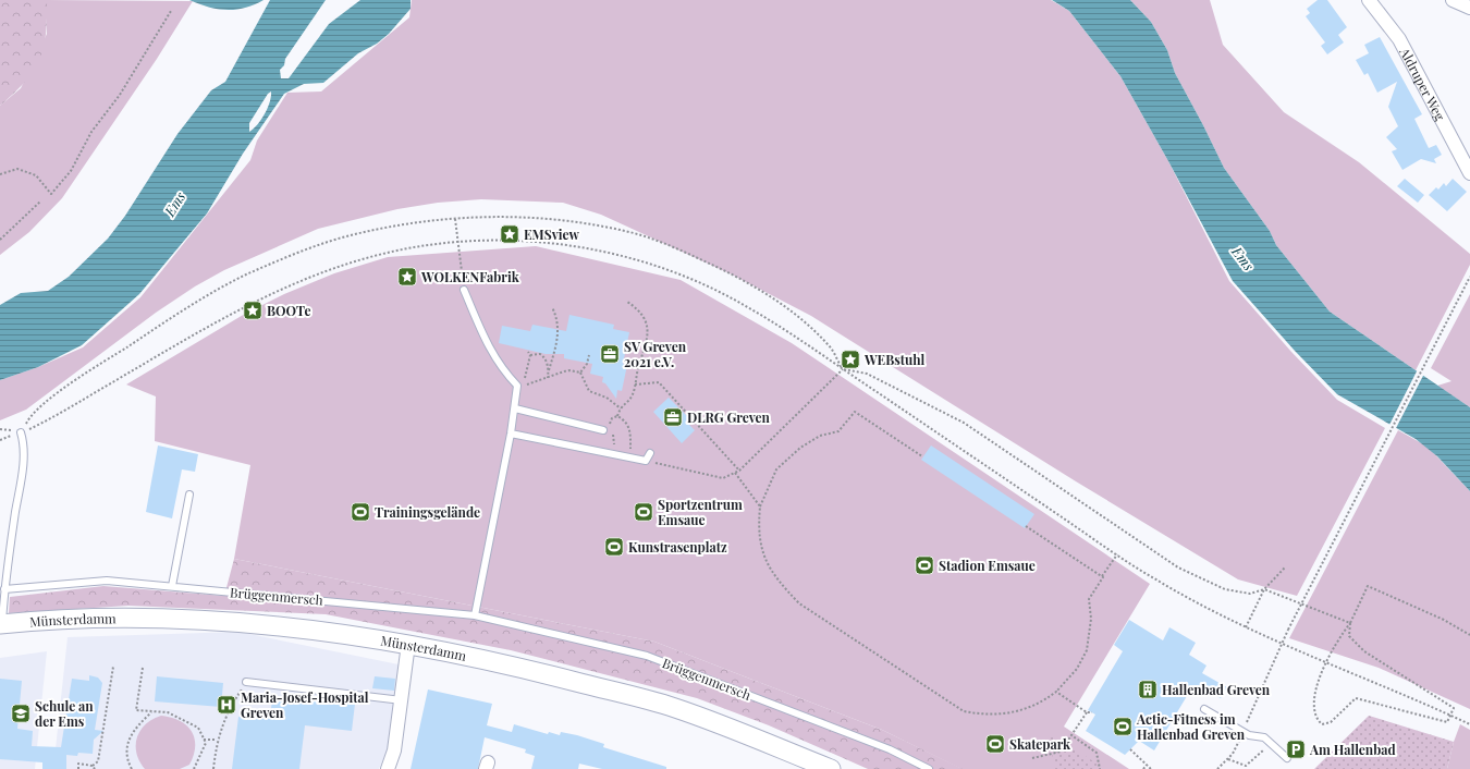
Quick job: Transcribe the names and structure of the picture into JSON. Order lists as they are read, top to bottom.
{
  "streets": {
    "main road": ["Münsterdamm"],
    "street": ["Aldruper Weg"],
    "lane": ["Brüggenmersch"]
  },
  "water": ["Ems"],
  "places": {
    "place": [
      "EMSview",
      "WOLKENFabrik",
      "BOOTe",
      "WEBstuhl"
    ],
    "office": ["SV Greven 2021 e.V.", "DLRG Greven"],
    "sports": [
      "Trainingsgelände",
      "Sportzentrum Emsaue",
      "Kunstrasenplatz",
      "Stadion Emsaue",
      "Actic-Fitness im Hallenbad Greven",
      "Skatepark"
    ],
    "building": ["Hallenbad Greven"],
    "hospital": ["Maria-Josef-Hospital Greven"],
    "school or university": ["Schule an der Ems"],
    "parking": ["Am Hallenbad"]
  }
}
